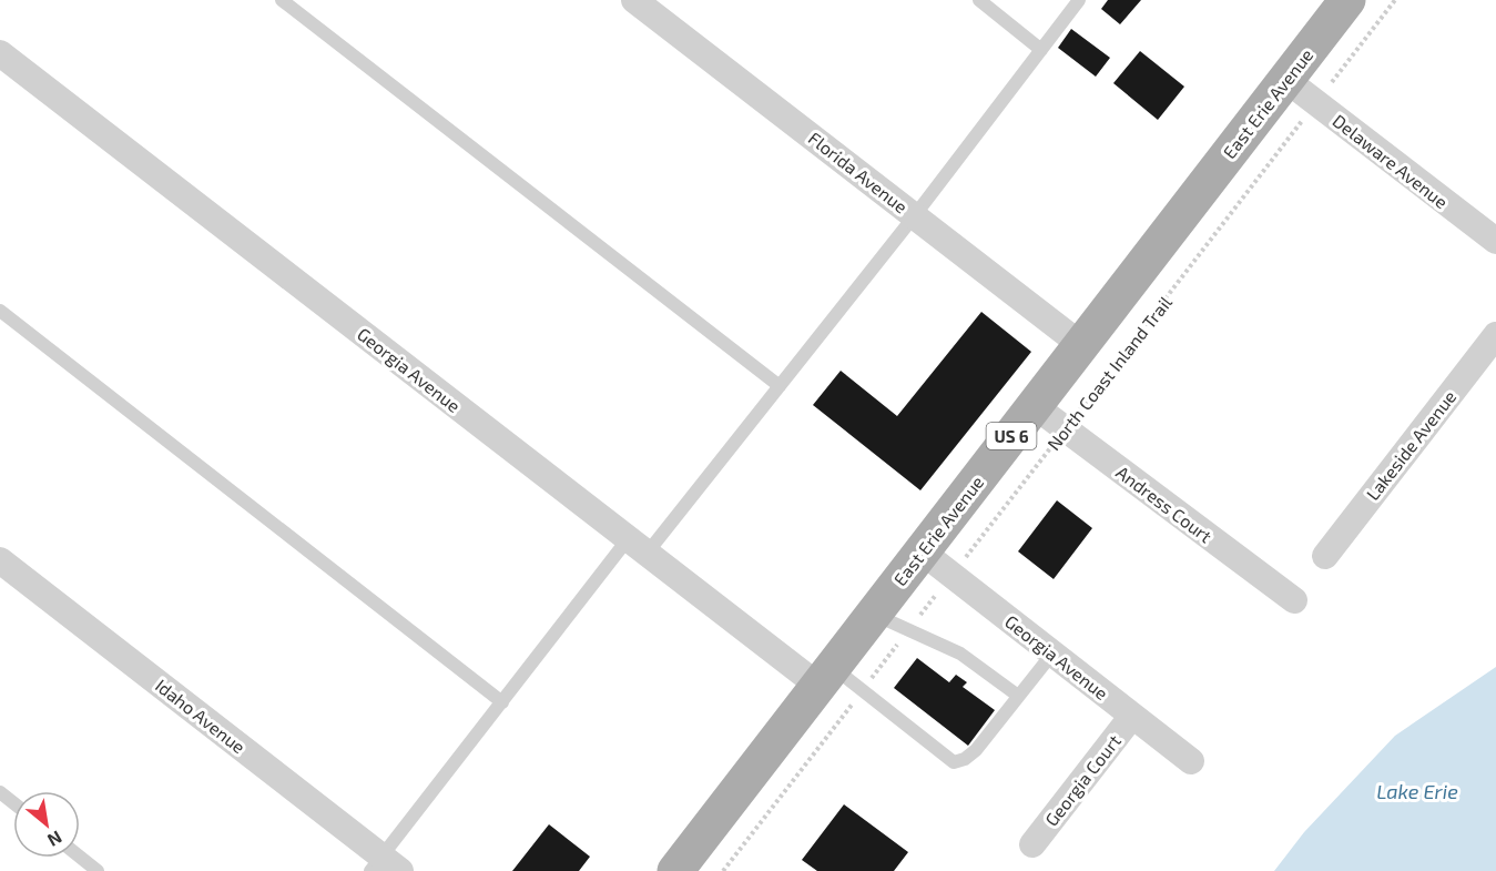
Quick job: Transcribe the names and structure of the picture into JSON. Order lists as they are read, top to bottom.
{
  "streets": {
    "main road": ["East Erie Avenue", "US 6"],
    "street": [
      "Delaware Avenue",
      "Florida Avenue",
      "Georgia Avenue",
      "Lakeside Avenue",
      "Andress Court",
      "Idaho Avenue",
      "Georgia Court"
    ],
    "path": ["North Coast Inland Trail"]
  },
  "crossings": [
    ["East Erie Avenue", "Delaware Avenue"],
    ["East Erie Avenue", "Florida Avenue"],
    ["East Erie Avenue", "Georgia Avenue"],
    ["East Erie Avenue", "Andress Court"],
    ["Delaware Avenue", "North Coast Inland Trail"],
    ["Georgia Avenue", "North Coast Inland Trail"],
    ["Georgia Avenue", "Georgia Court"],
    ["North Coast Inland Trail", "Andress Court"]
  ],
  "water": ["Lake Erie"],
  "north": "bottom right"
}
